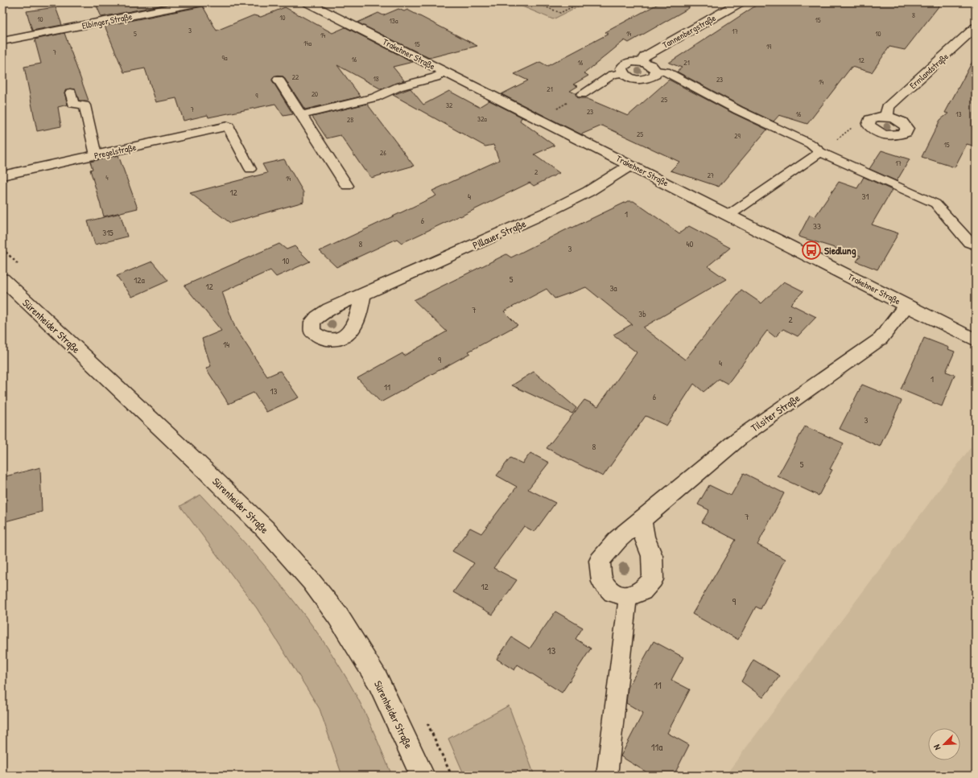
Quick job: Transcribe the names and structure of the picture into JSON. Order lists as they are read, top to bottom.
{
  "streets": {
    "street": [
      "Elbinger Straße",
      "Tannenbergstraße",
      "Trakehner Straße",
      "Ermlandstraße",
      "Pregelstraße",
      "Pillauer Straße",
      "Sürenheider Straße",
      "Tilsiter Straße"
    ]
  },
  "crossings": [
    ["Trakehner Straße", "Pillauer Straße"],
    ["Trakehner Straße", "Tilsiter Straße"]
  ],
  "places": {
    "bus stop": ["Siedlung"]
  },
  "house_numbers": [
    "8",
    "10",
    "10",
    "15",
    "13a",
    "3",
    "17",
    "5",
    "14",
    "10",
    "14",
    "14a",
    "15",
    "19",
    "7",
    "9a",
    "16",
    "12",
    "16",
    "21",
    "22",
    "18",
    "23",
    "14",
    "21",
    "20",
    "9",
    "25",
    "32",
    "7",
    "23",
    "16",
    "13",
    "32a",
    "28",
    "25",
    "29",
    "15",
    "26",
    "17",
    "2",
    "27",
    "4",
    "14",
    "12",
    "4",
    "31",
    "1",
    "6",
    "33",
    "315",
    "8",
    "40",
    "3",
    "10",
    "5",
    "12a",
    "12",
    "3a",
    "7",
    "3b",
    "2",
    "14",
    "9",
    "4",
    "1",
    "11",
    "13",
    "6",
    "3",
    "8",
    "5",
    "7",
    "12",
    "9",
    "13",
    "11",
    "11a"
  ],
  "north": "bottom left"
}
